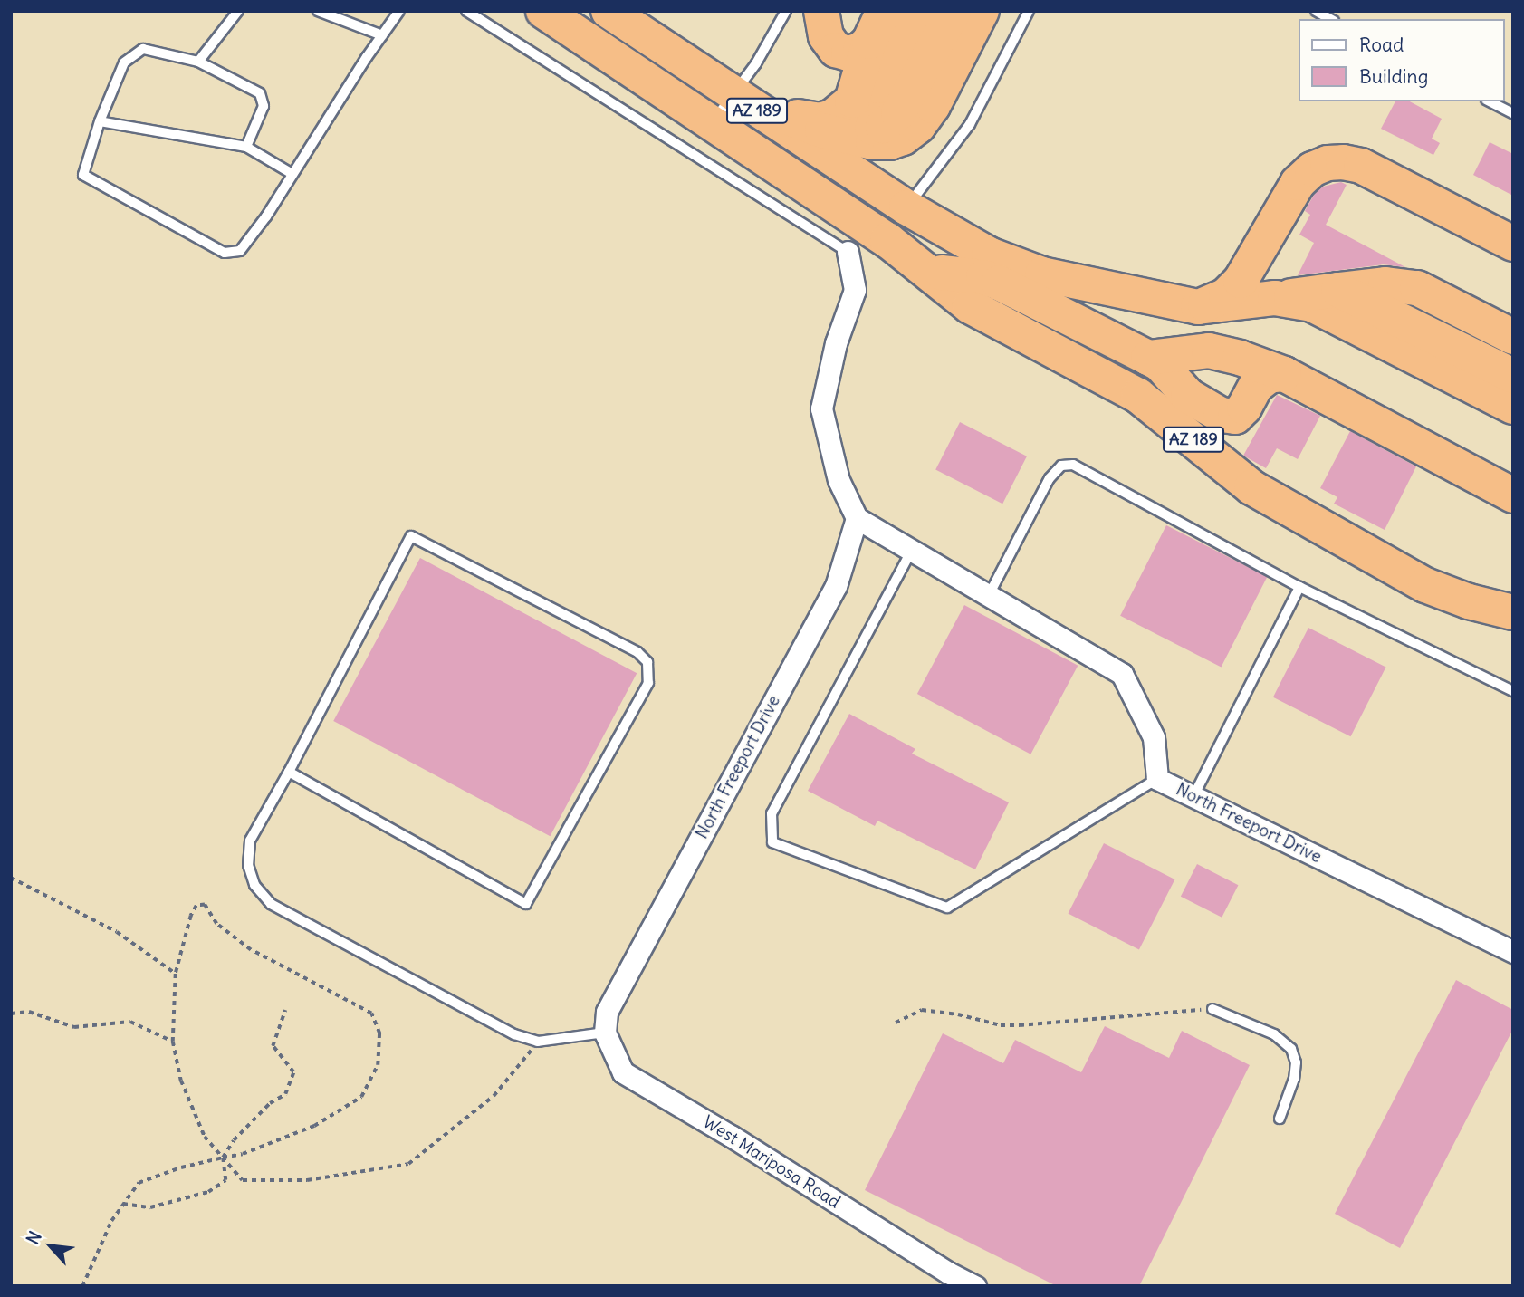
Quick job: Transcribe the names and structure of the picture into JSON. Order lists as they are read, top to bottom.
{
  "streets": {
    "highway": ["AZ 189"],
    "street": ["North Freeport Drive", "West Mariposa Road"]
  },
  "crossings": [
    ["North Freeport Drive", "West Mariposa Road"]
  ],
  "legend": ["Road", "Building"],
  "north": "top left"
}
